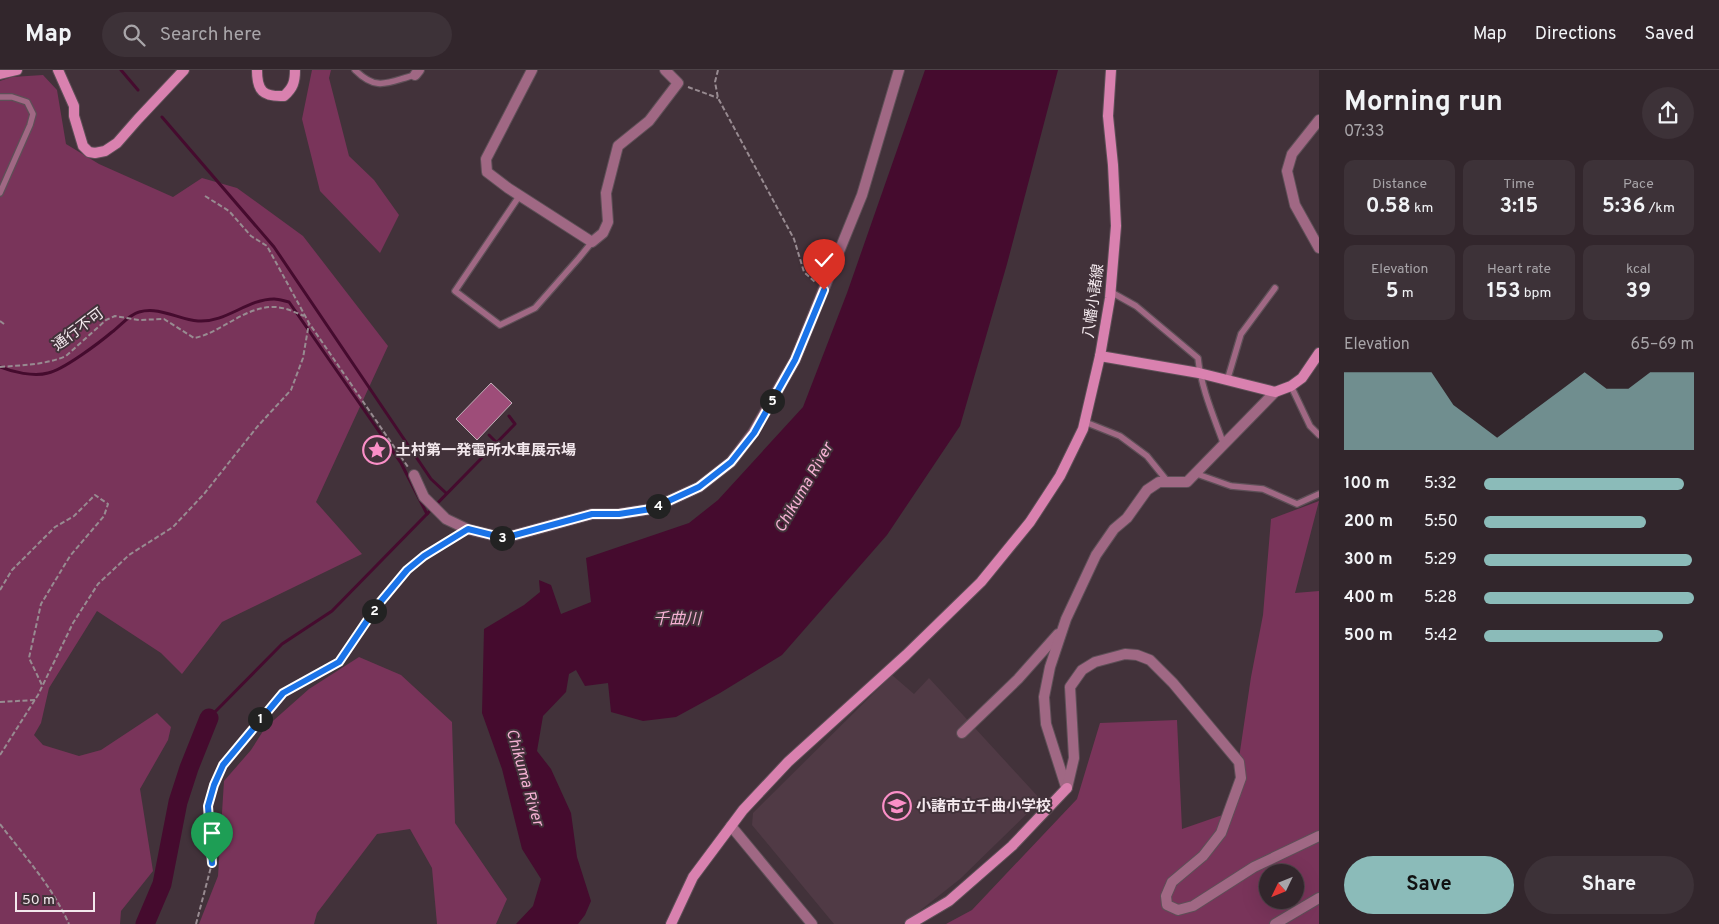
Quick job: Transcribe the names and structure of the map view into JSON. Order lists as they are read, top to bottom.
{
  "streets": {
    "street": ["八幡小諸線"],
    "path": ["通行不可"]
  },
  "water": ["Chikuma River", "千曲川"],
  "places": {
    "place": ["土村第一発電所水車展示場"],
    "school or university": ["小諸市立千曲小学校"]
  },
  "scale_bar": "50 m",
  "north": "bottom left",
  "page": {
    "header": "Map",
    "search": "Search here",
    "nav": ["Map", "Directions", "Saved"],
    "heading": ["Morning run", "07:33"],
    "stats": [
      ["Distance", "0.58 km"],
      ["Time", "3:15"],
      ["Pace", "5:36 /km"],
      ["Elevation", "5 m"],
      ["Heart rate", "153 bpm"],
      ["kcal", "39"]
    ],
    "chart": ["Elevation", "65–69 m"],
    "pins": [
      "5",
      "4",
      "3",
      "2",
      "1"
    ],
    "list": [
      {
        "name": "100 m",
        "note": "5:32"
      },
      {
        "name": "200 m",
        "note": "5:50"
      },
      {
        "name": "300 m",
        "note": "5:29"
      },
      {
        "name": "400 m",
        "note": "5:28"
      },
      {
        "name": "500 m",
        "note": "5:42"
      }
    ],
    "buttons": ["Save", "Share"],
    "scale": "50 m"
  }
}
